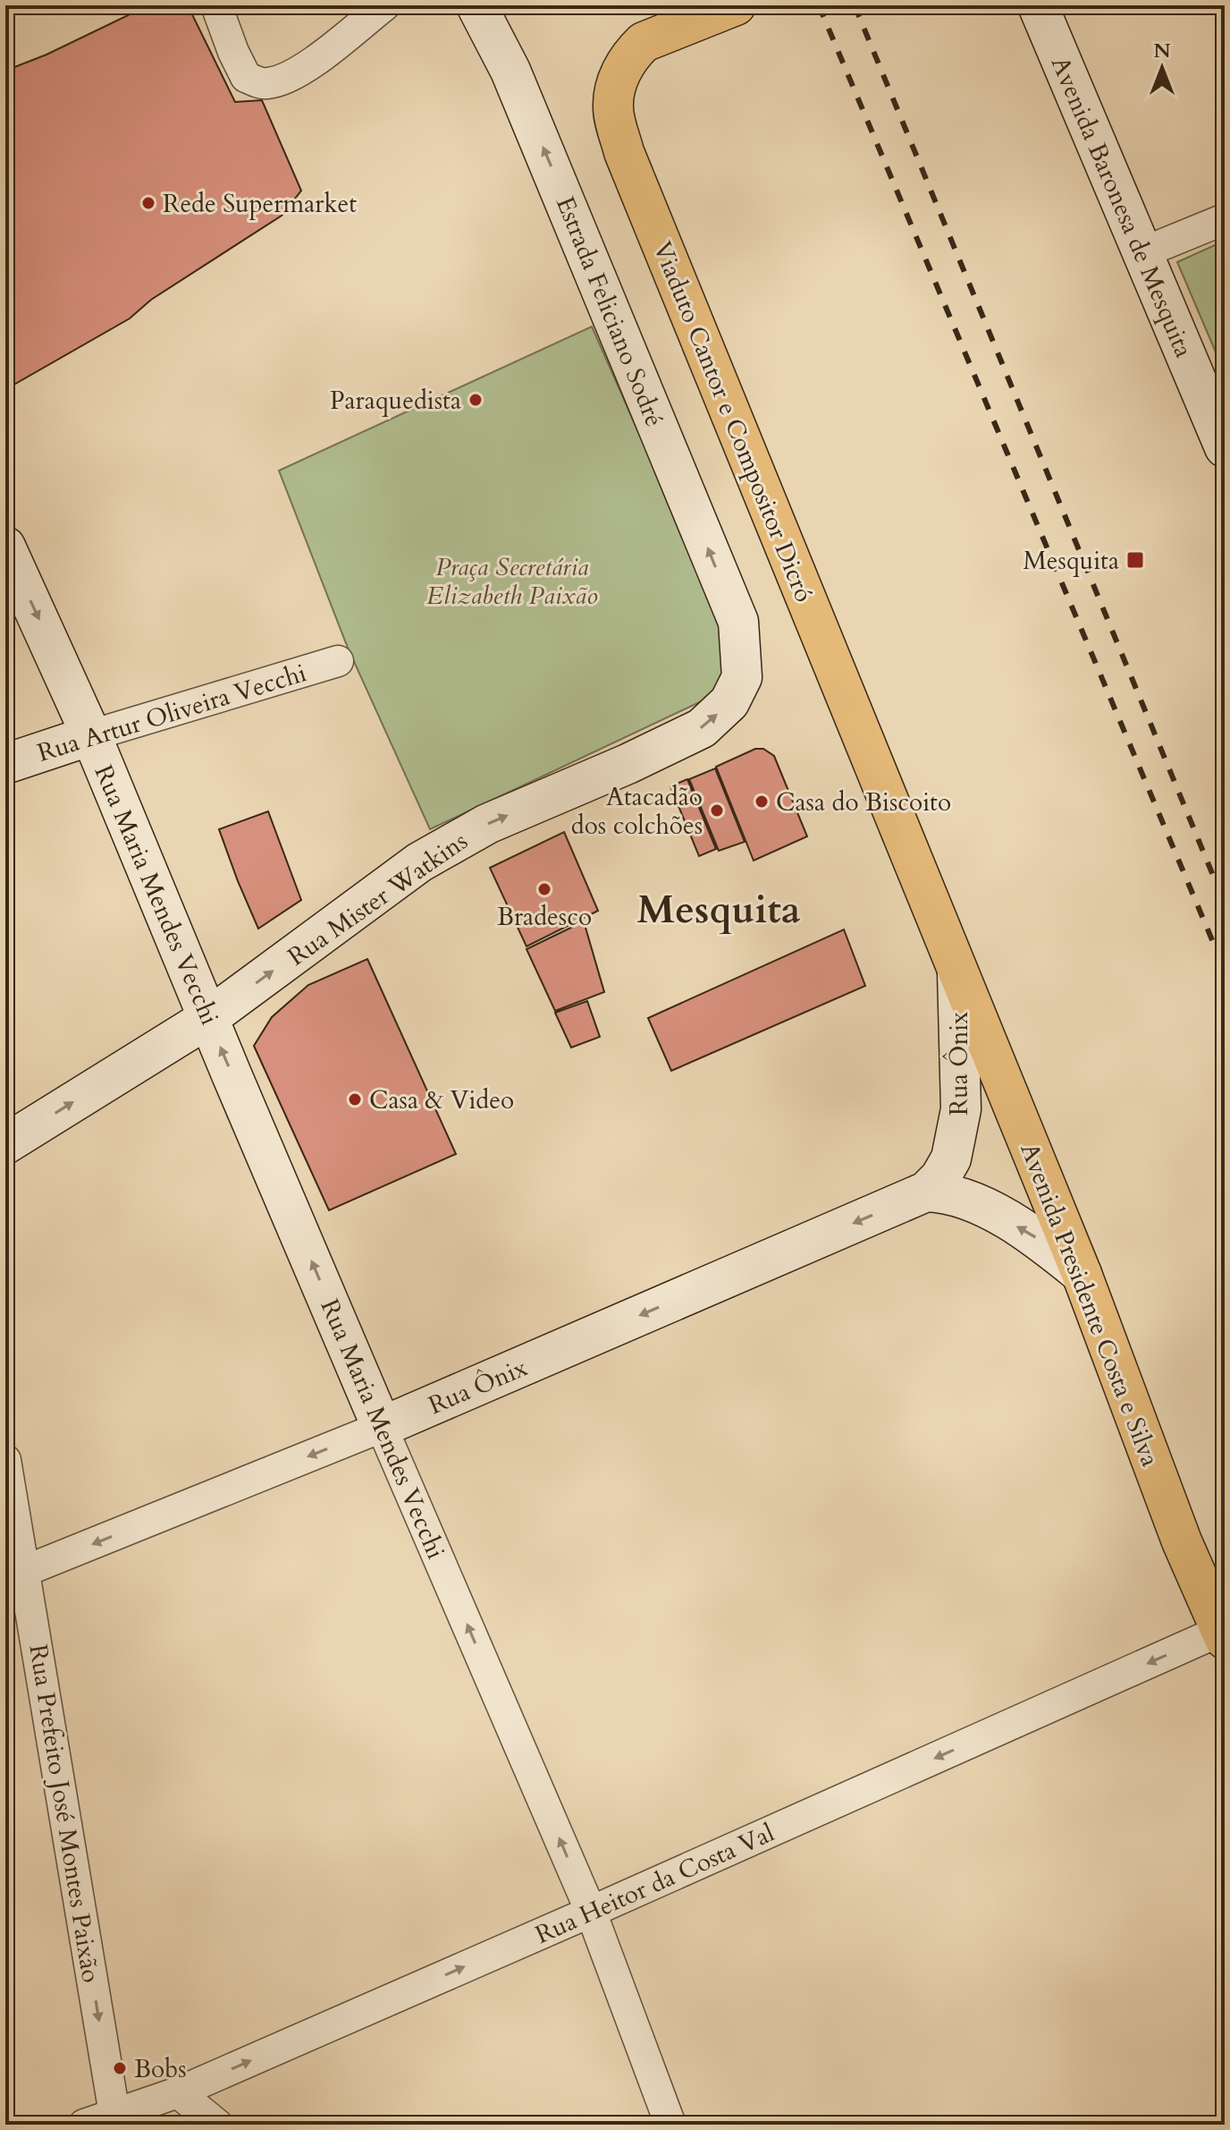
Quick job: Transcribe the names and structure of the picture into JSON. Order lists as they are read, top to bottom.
{
  "streets": {
    "main road": [
      "Avenida Baronesa de Mesquita",
      "Estrada Feliciano Sodré",
      "Viaduto Cantor e Compositor Dicró",
      "Rua Artur Oliveira Vecchi",
      "Rua Maria Mendes Vecchi",
      "Rua Mister Watkins",
      "Rua Ônix",
      "Avenida Presidente Costa e Silva"
    ],
    "street": ["Rua Prefeito José Montes Paixão", "Rua Heitor da Costa Val"]
  },
  "crossings": [
    ["Estrada Feliciano Sodré", "Rua Mister Watkins"],
    ["Viaduto Cantor e Compositor Dicró", "Rua Ônix"],
    ["Viaduto Cantor e Compositor Dicró", "Avenida Presidente Costa e Silva"],
    ["Rua Artur Oliveira Vecchi", "Rua Maria Mendes Vecchi"],
    ["Rua Maria Mendes Vecchi", "Rua Mister Watkins"],
    ["Rua Maria Mendes Vecchi", "Rua Ônix"],
    ["Rua Maria Mendes Vecchi", "Rua Heitor da Costa Val"],
    ["Rua Ônix", "Avenida Presidente Costa e Silva"],
    ["Rua Ônix", "Rua Prefeito José Montes Paixão"],
    ["Avenida Presidente Costa e Silva", "Rua Heitor da Costa Val"],
    ["Rua Prefeito José Montes Paixão", "Rua Heitor da Costa Val"]
  ],
  "one_way": [
    "Estrada Feliciano Sodré",
    "Rua Mister Watkins",
    "Rua Ônix",
    "Rua Prefeito José Montes Paixão"
  ],
  "districts": ["Mesquita"],
  "parks": ["Praça Secretária Elizabeth Paixão"],
  "places": {
    "other": [
      "Rede Supermarket",
      "Paraquedista",
      "Casa do Biscoito",
      "Atacadão dos colchões",
      "Bradesco",
      "Casa & Video",
      "Bobs"
    ],
    "transit": ["Mesquita"]
  },
  "north": "top"
}
